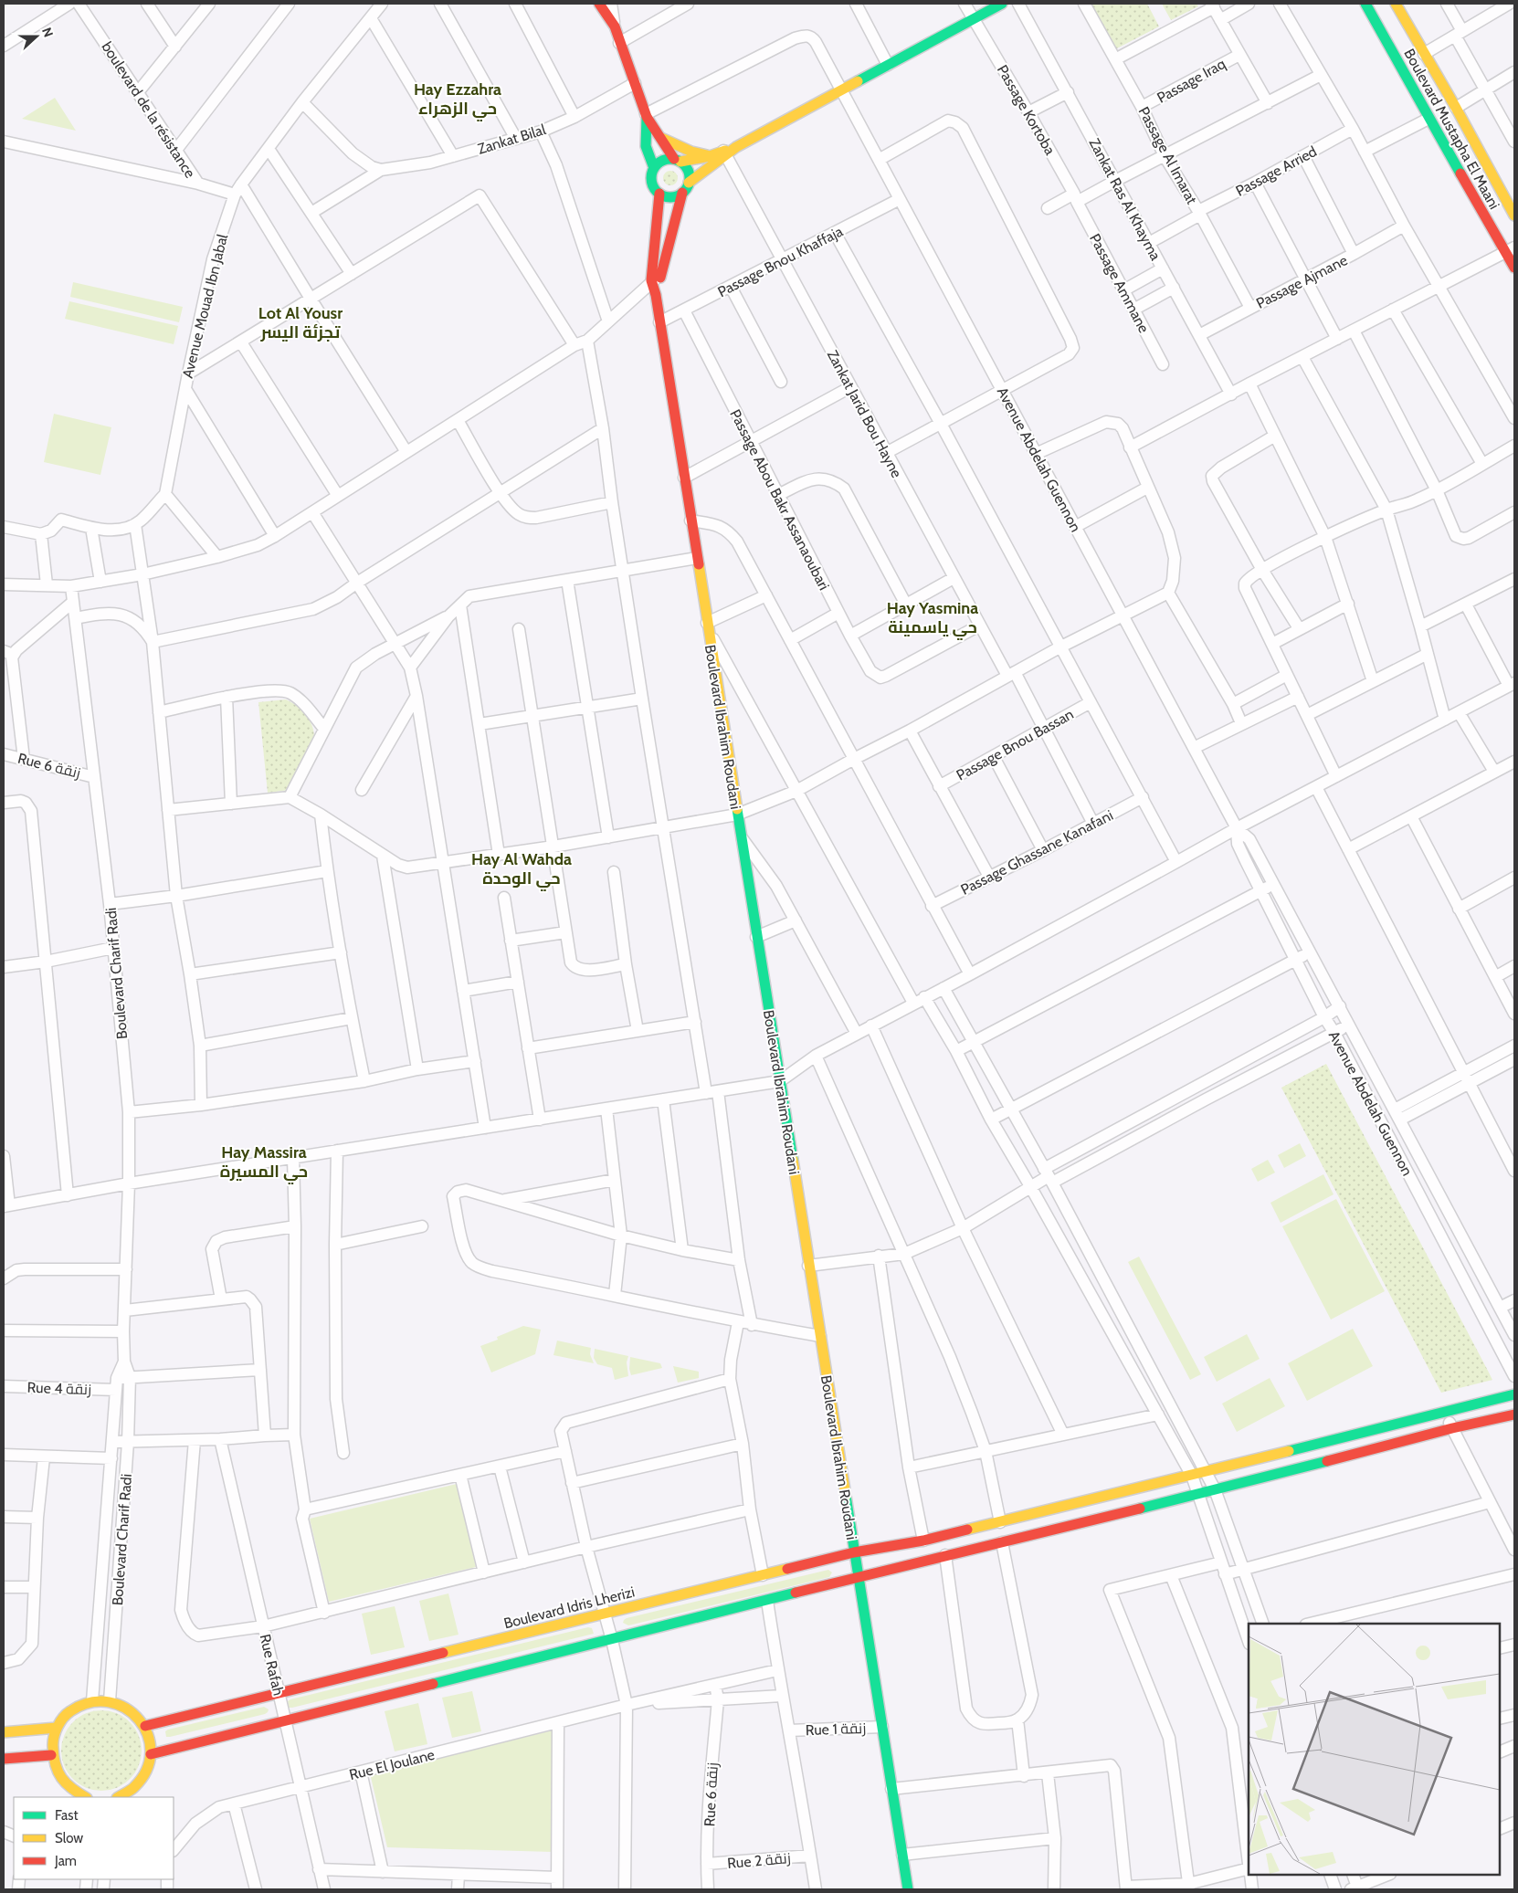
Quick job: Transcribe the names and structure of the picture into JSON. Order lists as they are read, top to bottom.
{
  "streets": {
    "main road": ["Boulevard Mustapha El Maani", "Boulevard Ibrahim Roudani", "Boulevard Idris Lherizi"],
    "street": [
      "Passage Iraq",
      "boulevard de la résistance",
      "Passage Kortoba",
      "Zankat Bilal",
      "Passage Al Imarat",
      "Passage Arried",
      "Zankat Ras Al Khayma",
      "Passage Bnou Khaffaja",
      "Passage Ajmane",
      "Passage Ammane",
      "Avenue Mouad Ibn Jabal",
      "Zankat Jarid Bou Hayne",
      "Avenue Abdelah Guennon",
      "Passage Abou Bakr Assanaoubari",
      "Passage Bnou Bassan",
      "Rue 6 زنقة",
      "Passage Ghassane Kanafani",
      "Boulevard Charif Radi",
      "Rue 4 زنقة",
      "Rue Rafah",
      "Rue 1 زنقة",
      "Rue El Joulane",
      "Rue 2 زنقة"
    ]
  },
  "crossings": [
    ["Passage Iraq", "Passage Al Imarat"],
    ["boulevard de la résistance", "Avenue Mouad Ibn Jabal"],
    ["Passage Kortoba", "Passage Ammane"],
    ["Passage Al Imarat", "Passage Arried"],
    ["Passage Al Imarat", "Passage Ajmane"],
    ["Passage Arried", "Zankat Ras Al Khayma"],
    ["Zankat Ras Al Khayma", "Passage Ajmane"],
    ["Passage Bnou Khaffaja", "Zankat Jarid Bou Hayne"],
    ["Passage Bnou Khaffaja", "Avenue Abdelah Guennon"],
    ["Passage Bnou Khaffaja", "Passage Abou Bakr Assanaoubari"],
    ["Passage Bnou Khaffaja", "Boulevard Ibrahim Roudani"],
    ["Zankat Jarid Bou Hayne", "Passage Abou Bakr Assanaoubari"],
    ["Zankat Jarid Bou Hayne", "Passage Bnou Bassan"],
    ["Zankat Jarid Bou Hayne", "Passage Ghassane Kanafani"],
    ["Boulevard Ibrahim Roudani", "Boulevard Idris Lherizi"],
    ["Boulevard Ibrahim Roudani", "Rue 1 زنقة"],
    ["Rue 6 زنقة", "Boulevard Charif Radi"],
    ["Rue 6 زنقة", "Rue 2 زنقة"],
    ["Boulevard Charif Radi", "Rue 4 زنقة"],
    ["Boulevard Idris Lherizi", "Rue Rafah"],
    ["Rue Rafah", "Rue El Joulane"]
  ],
  "districts": [
    "Hay Ezzahra حي الزهراء",
    "Lot Al Yousr تجزئة اليسر",
    "Hay Yasmina حي ياسمينة",
    "Hay Al Wahda حي الوحدة",
    "Hay Massira حي المسيرة"
  ],
  "legend": ["Fast", "Slow", "Jam"],
  "north": "right"
}
